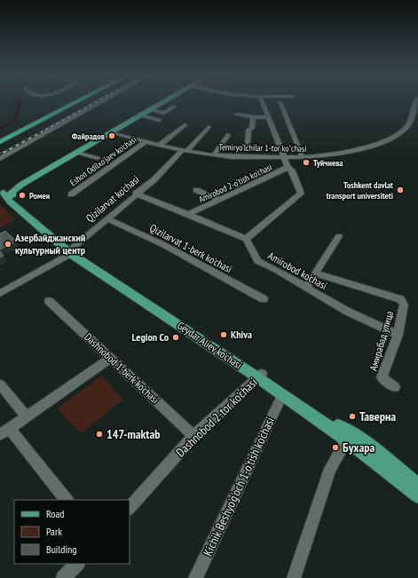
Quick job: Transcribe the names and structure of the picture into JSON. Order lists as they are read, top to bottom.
{
  "streets": {
    "main road": ["Geydar Aliev ko'chasi"],
    "street": [
      "Temiryo‘lchilar 1-tor koʻchasi",
      "Eshon Odilxo'jaev ko'chasi",
      "Amirobod 2-o'tish ko'chasi",
      "Qizilarvat ko'chasi",
      "Qizilarvat 1-berk ko'chasi",
      "Amirobod ko'chasi",
      "Амирабад улица",
      "Dashnobod 1-berk ko'chasi",
      "Dashnobod 2-tor ko'chasi",
      "Kichik Beshyo'g'och 1-o'tish ko'chasi"
    ]
  },
  "crossings": [
    ["Temiryo‘lchilar 1-tor koʻchasi", "Eshon Odilxo'jaev ko'chasi"],
    ["Temiryo‘lchilar 1-tor koʻchasi", "Qizilarvat ko'chasi"],
    ["Temiryo‘lchilar 1-tor koʻchasi", "Geydar Aliev ko'chasi"],
    ["Qizilarvat ko'chasi", "Qizilarvat 1-berk ko'chasi"],
    ["Qizilarvat ko'chasi", "Geydar Aliev ko'chasi"],
    ["Amirobod ko'chasi", "Амирабад улица"],
    ["Geydar Aliev ko'chasi", "Dashnobod 2-tor ko'chasi"],
    ["Geydar Aliev ko'chasi", "Kichik Beshyo'g'och 1-o'tish ko'chasi"],
    ["Dashnobod 1-berk ko'chasi", "Dashnobod 2-tor ko'chasi"]
  ],
  "places": [
    "Файрадов",
    "Туйчиева",
    "Toshkent davlat transport universiteti",
    "Ромен",
    "Азербайджанский культурный центр",
    "Khiva",
    "Legion Co",
    "Таверна",
    "147-maktab",
    "Бухара"
  ],
  "legend": ["Road", "Park", "Building"]
}
